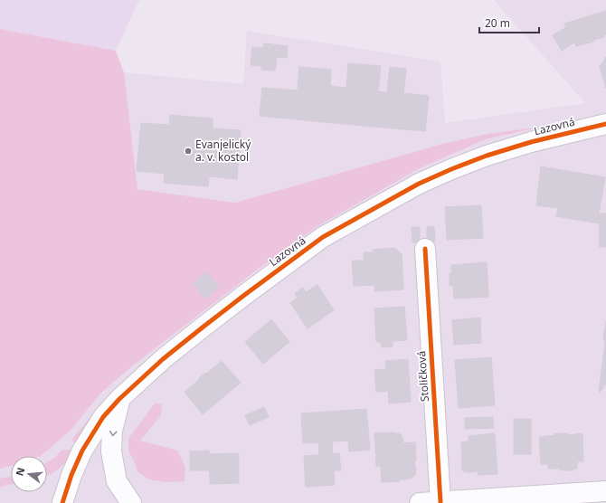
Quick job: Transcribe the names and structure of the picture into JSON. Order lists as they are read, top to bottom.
{
  "streets": {
    "street": ["Lazovná", "Stoličková"]
  },
  "places": ["Evanjelický a. v. kostol"],
  "scale_bar": "20 m",
  "north": "left"
}
